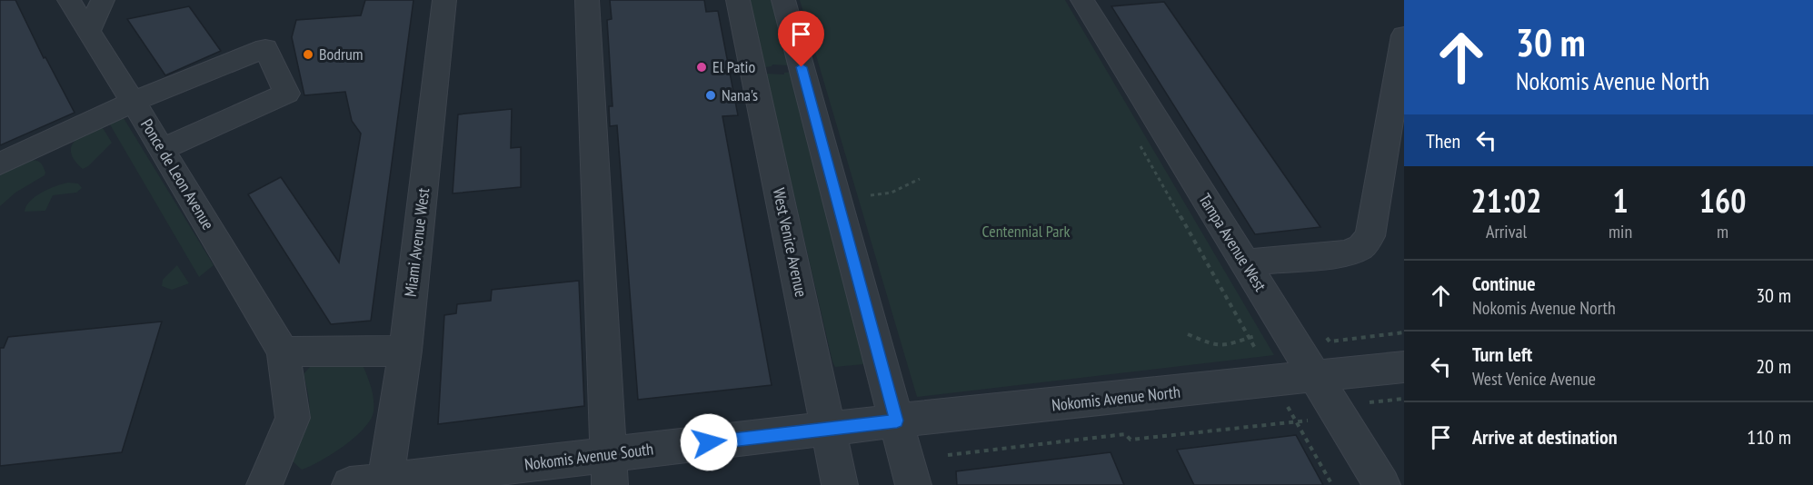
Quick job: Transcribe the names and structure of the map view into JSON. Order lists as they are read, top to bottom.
{
  "streets": {
    "street": [
      "Ponce de Leon Avenue",
      "Miami Avenue West",
      "West Venice Avenue",
      "Tampa Avenue West",
      "Nokomis Avenue North",
      "Nokomis Avenue South"
    ]
  },
  "crossings": [
    ["Miami Avenue West", "Nokomis Avenue South"],
    ["West Venice Avenue", "Nokomis Avenue North"],
    ["West Venice Avenue", "Nokomis Avenue South"],
    ["Tampa Avenue West", "Nokomis Avenue North"],
    ["Nokomis Avenue North", "Nokomis Avenue South"]
  ],
  "parks": ["Centennial Park"],
  "places": ["Bodrum", "El Patio", "Nana's"],
  "page": {
    "turn": ["30 m", "Nokomis Avenue North"],
    "then": "Then",
    "eta": [
      "21:02",
      "Arrival",
      "1",
      "min",
      "160",
      "m"
    ],
    "list": [
      {
        "name": "Continue",
        "note": "Nokomis Avenue North",
        "value": "30 m"
      },
      {
        "name": "Turn left",
        "note": "West Venice Avenue",
        "value": "20 m"
      },
      {
        "name": "Arrive at destination",
        "value": "110 m"
      }
    ]
  }
}
